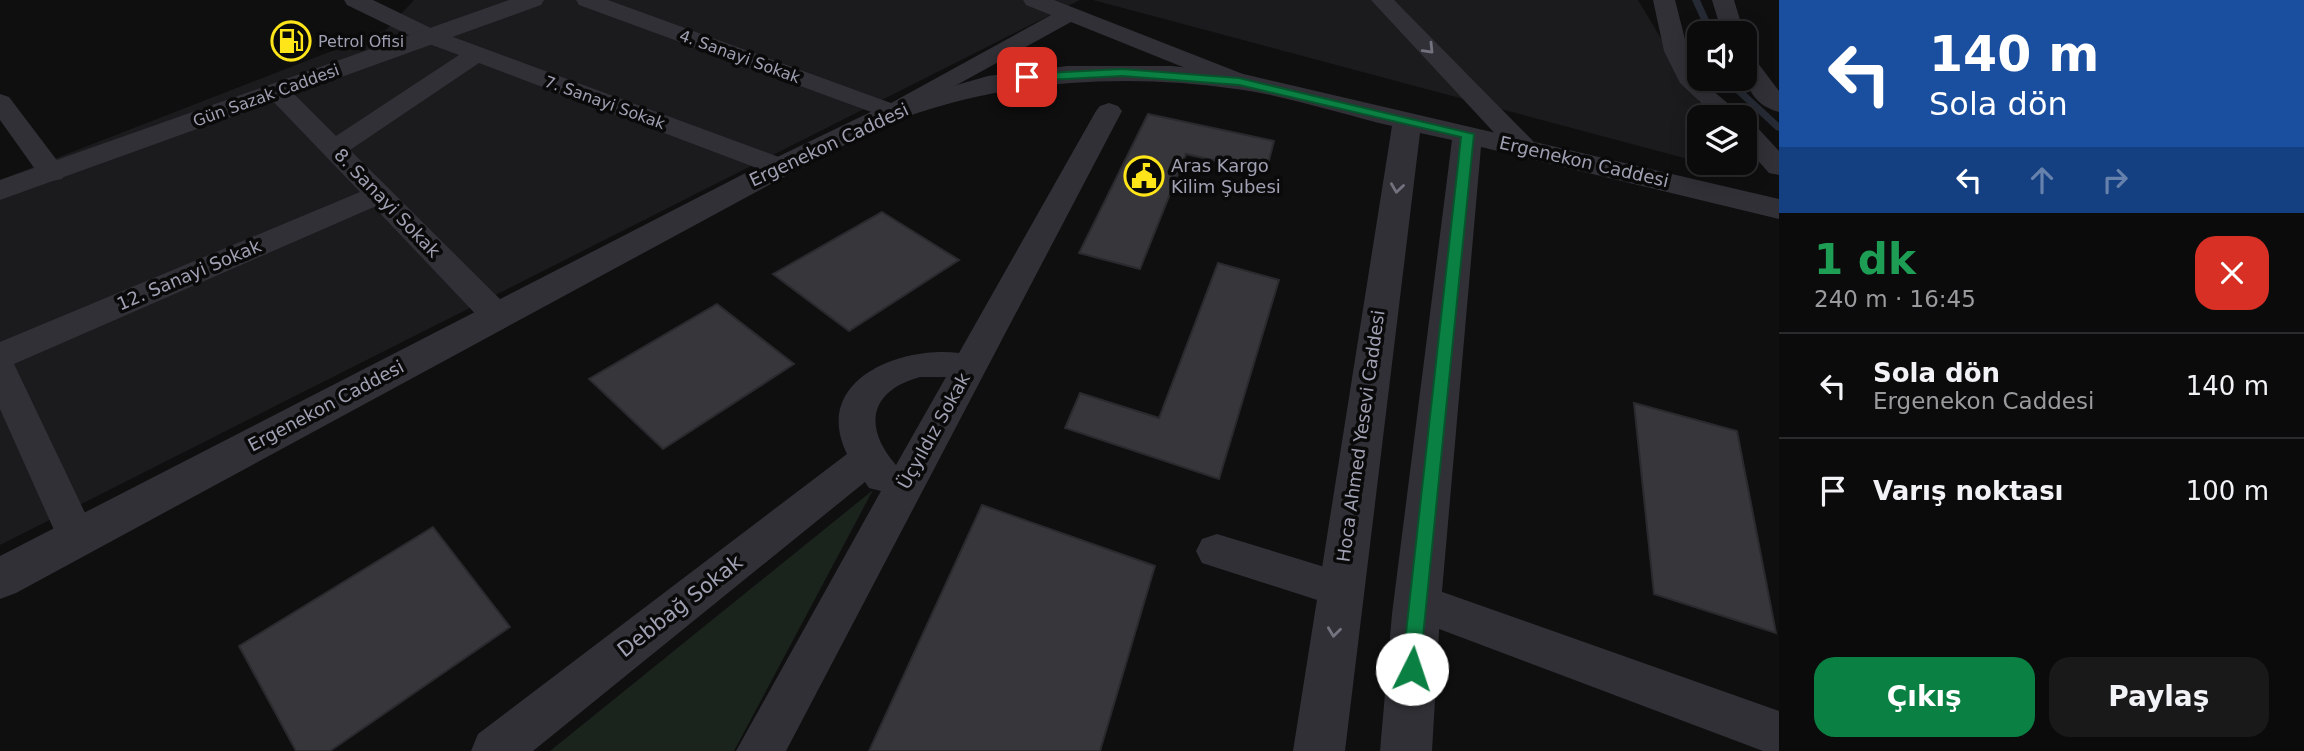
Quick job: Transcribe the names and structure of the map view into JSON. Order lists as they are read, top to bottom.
{
  "streets": {
    "street": [
      "4. Sanayi Sokak",
      "Gün Sazak Caddesi",
      "7. Sanayi Sokak",
      "Ergenekon Caddesi",
      "8. Sanayi Sokak",
      "12. Sanayi Sokak",
      "Üçyıldız Sokak",
      "Hoca Ahmed Yesevi Caddesi",
      "Debbağ Sokak"
    ]
  },
  "crossings": [
    ["4. Sanayi Sokak", "Ergenekon Caddesi"],
    ["Gün Sazak Caddesi", "7. Sanayi Sokak"],
    ["Gün Sazak Caddesi", "8. Sanayi Sokak"],
    ["7. Sanayi Sokak", "Ergenekon Caddesi"],
    ["Ergenekon Caddesi", "8. Sanayi Sokak"],
    ["Ergenekon Caddesi", "Hoca Ahmed Yesevi Caddesi"],
    ["8. Sanayi Sokak", "12. Sanayi Sokak"]
  ],
  "places": {
    "fuel station": ["Petrol Ofisi"],
    "public building": ["Aras Kargo Kilim Şubesi"]
  },
  "page": {
    "turn": ["140 m", "Sola dön"],
    "heading": ["1 dk", "240 m · 16:45"],
    "list": [
      {
        "name": "Sola dön",
        "note": "Ergenekon Caddesi",
        "value": "140 m"
      },
      {
        "name": "Varış noktası",
        "value": "100 m"
      }
    ],
    "buttons": ["Çıkış", "Paylaş"]
  }
}
